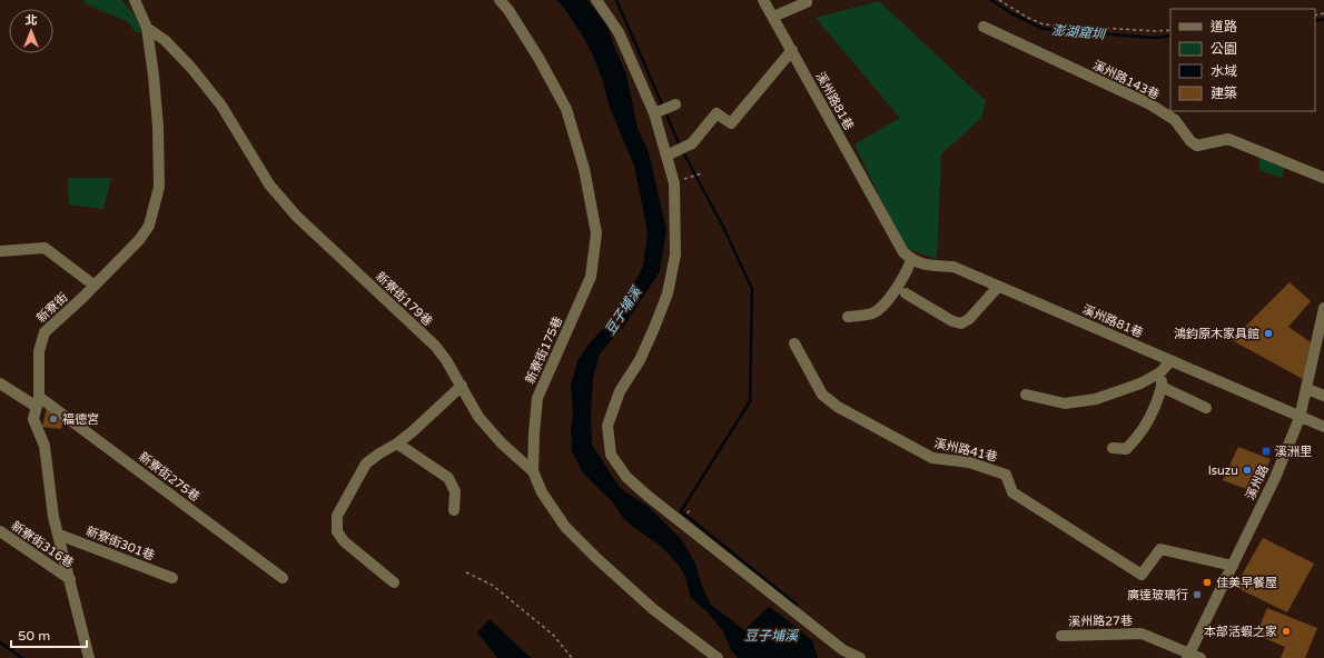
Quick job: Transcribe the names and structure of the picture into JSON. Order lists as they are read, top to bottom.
{
  "streets": {
    "street": [
      "溪州路143巷",
      "溪州路81巷",
      "新寮街179巷",
      "新寮街",
      "新寮街175巷",
      "溪州路41巷",
      "新寮街275巷",
      "溪州路",
      "新寮街301巷",
      "新寮街316巷",
      "溪州路27巷"
    ]
  },
  "crossings": [
    ["溪州路81巷", "溪州路"],
    ["新寮街179巷", "新寮街"],
    ["新寮街179巷", "新寮街175巷"],
    ["新寮街", "新寮街275巷"],
    ["新寮街", "新寮街301巷"],
    ["新寮街", "新寮街316巷"],
    ["溪州路41巷", "溪州路"],
    ["溪州路", "溪州路27巷"]
  ],
  "water": ["澎湖窟圳", "豆子埔溪"],
  "places": {
    "other": [
      "鴻鈞原木家具館",
      "福德宮",
      "Isuzu",
      "佳美早餐屋",
      "廣達玻璃行",
      "本部活蝦之家"
    ],
    "transit": ["溪洲里"]
  },
  "legend": [
    "道路",
    "公園",
    "水域",
    "建築"
  ],
  "scale_bar": "50 m",
  "north": "top"
}
